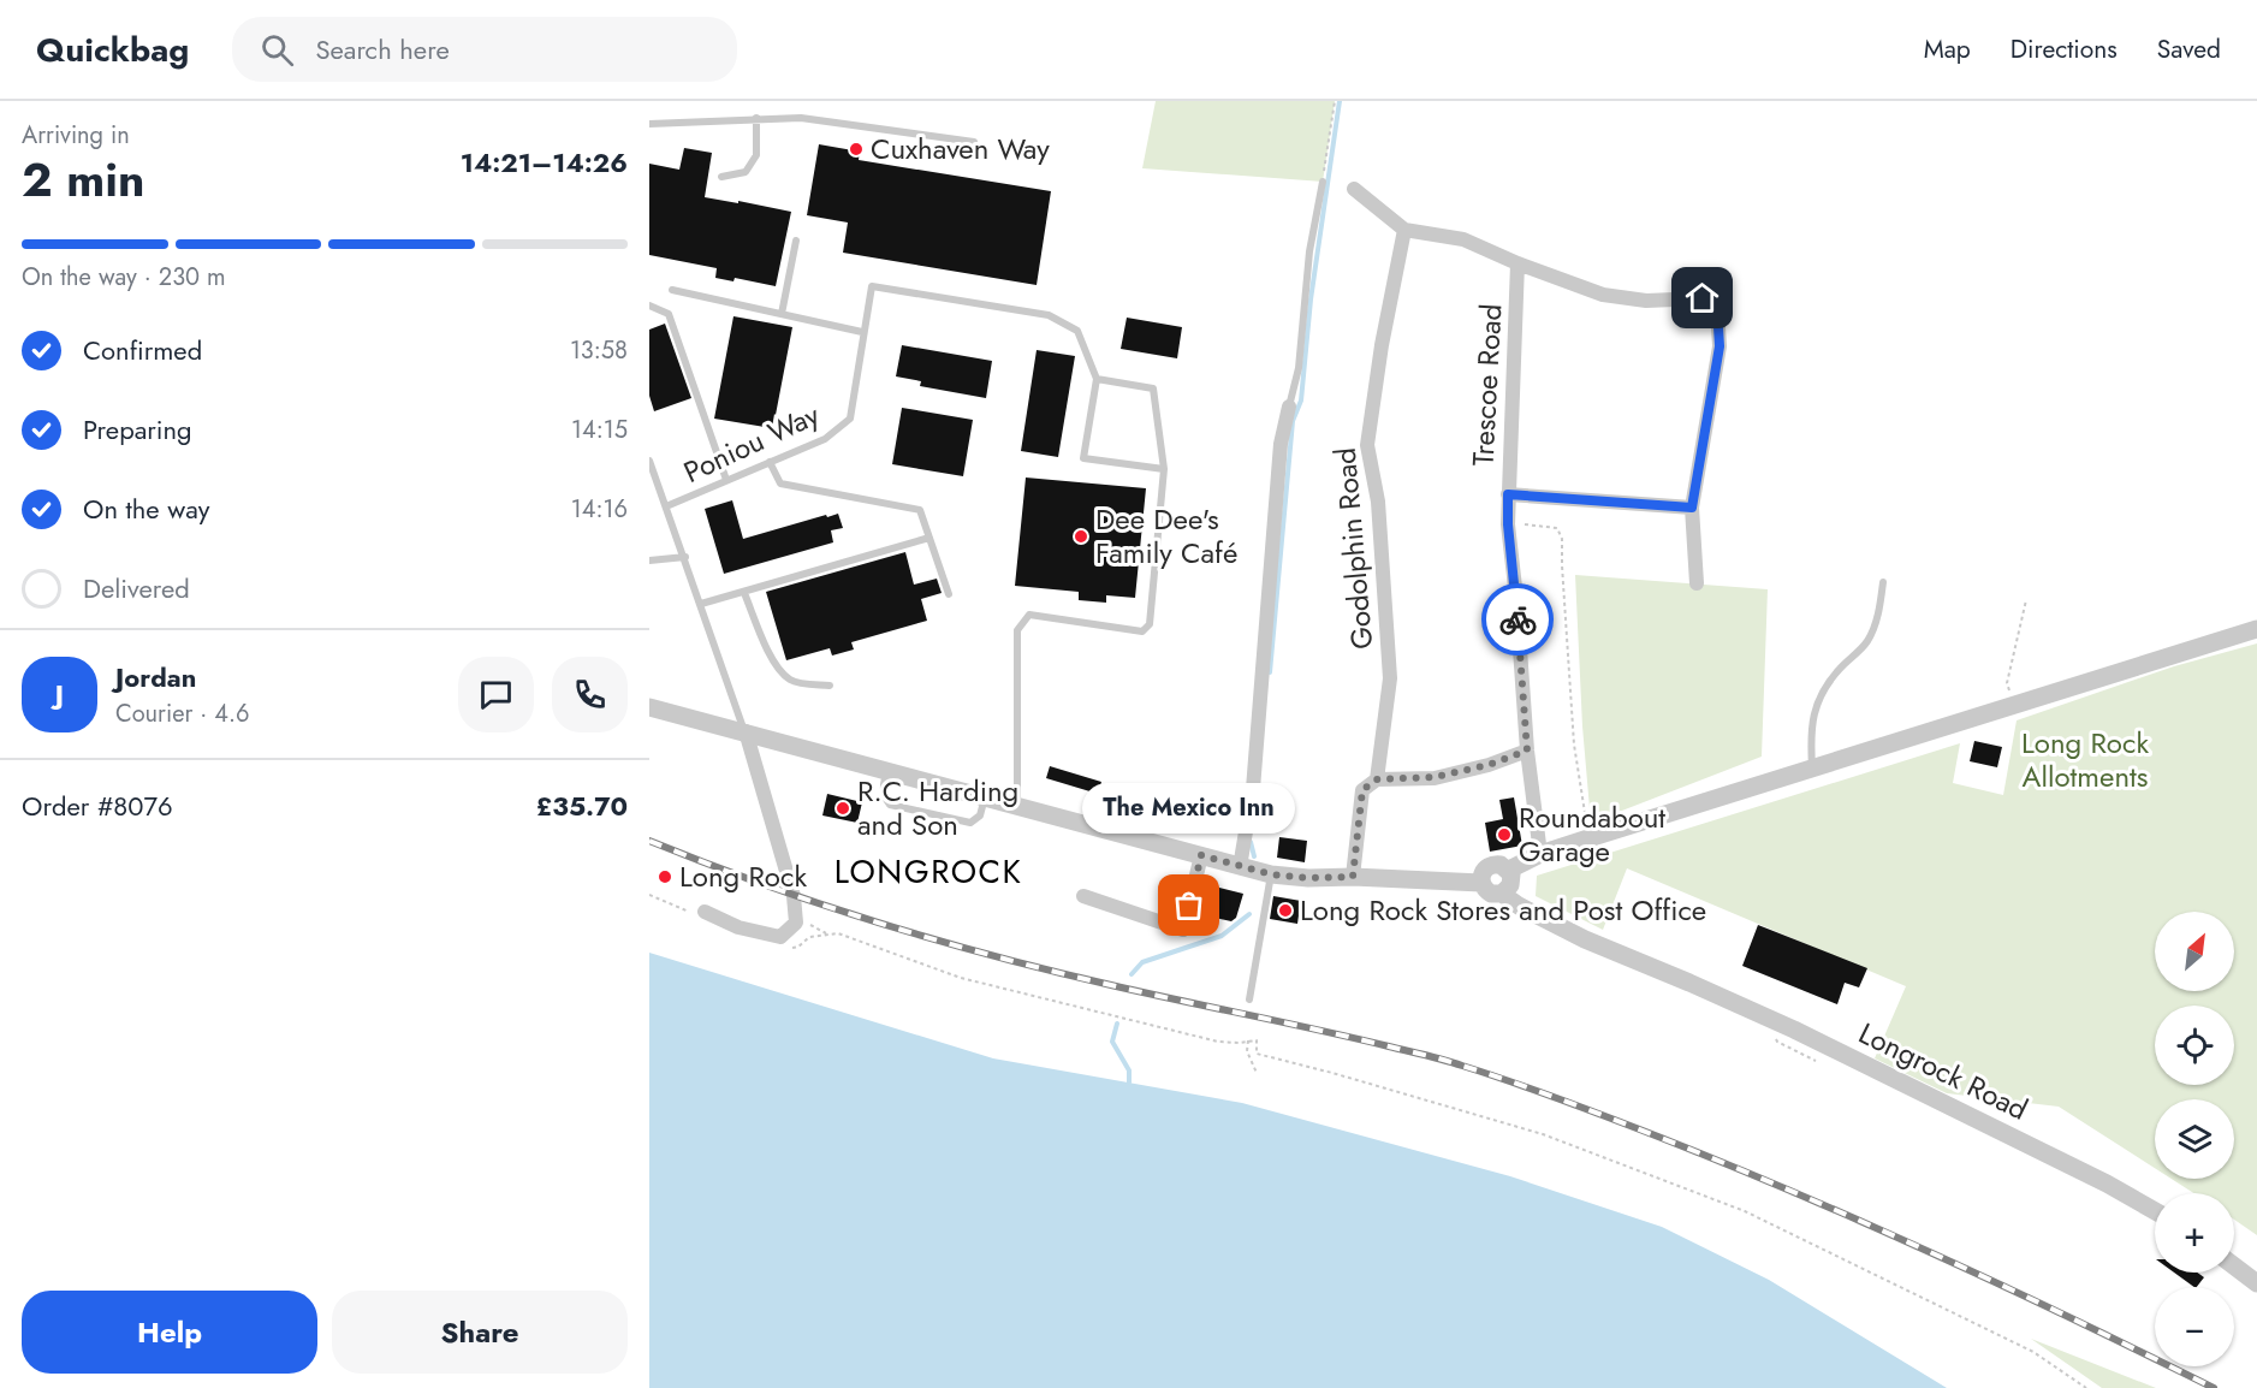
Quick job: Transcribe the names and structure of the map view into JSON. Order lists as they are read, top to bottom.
{
  "streets": {
    "street": ["Trescoe Road", "Godolphin Road", "Longrock Road"],
    "lane": ["Poniou Way"]
  },
  "districts": ["LONGROCK"],
  "parks": ["Long Rock Allotments"],
  "places": [
    "Cuxhaven Way",
    "Dee Dee's Family Café",
    "R.C. Harding and Son",
    "Roundabout Garage",
    "Long Rock",
    "The Mexico Inn",
    "Long Rock Stores and Post Office"
  ],
  "north": "top right",
  "page": {
    "header": "Quickbag",
    "search": "Search here",
    "nav": ["Map", "Directions", "Saved"],
    "heading": ["2 min", "Arriving in", "14:21–14:26"],
    "panel": [
      "Jordan",
      "Courier · 4.6",
      "Order #8076",
      "£35.70"
    ],
    "bar": "On the way · 230 m",
    "list": [
      ["Confirmed", "13:58"],
      ["Preparing", "14:15"],
      ["On the way", "14:16"],
      "Delivered"
    ],
    "round": "J",
    "bubble": "The Mexico Inn",
    "map_buttons": ["+", "−"],
    "buttons": ["Help", "Share"]
  }
}
